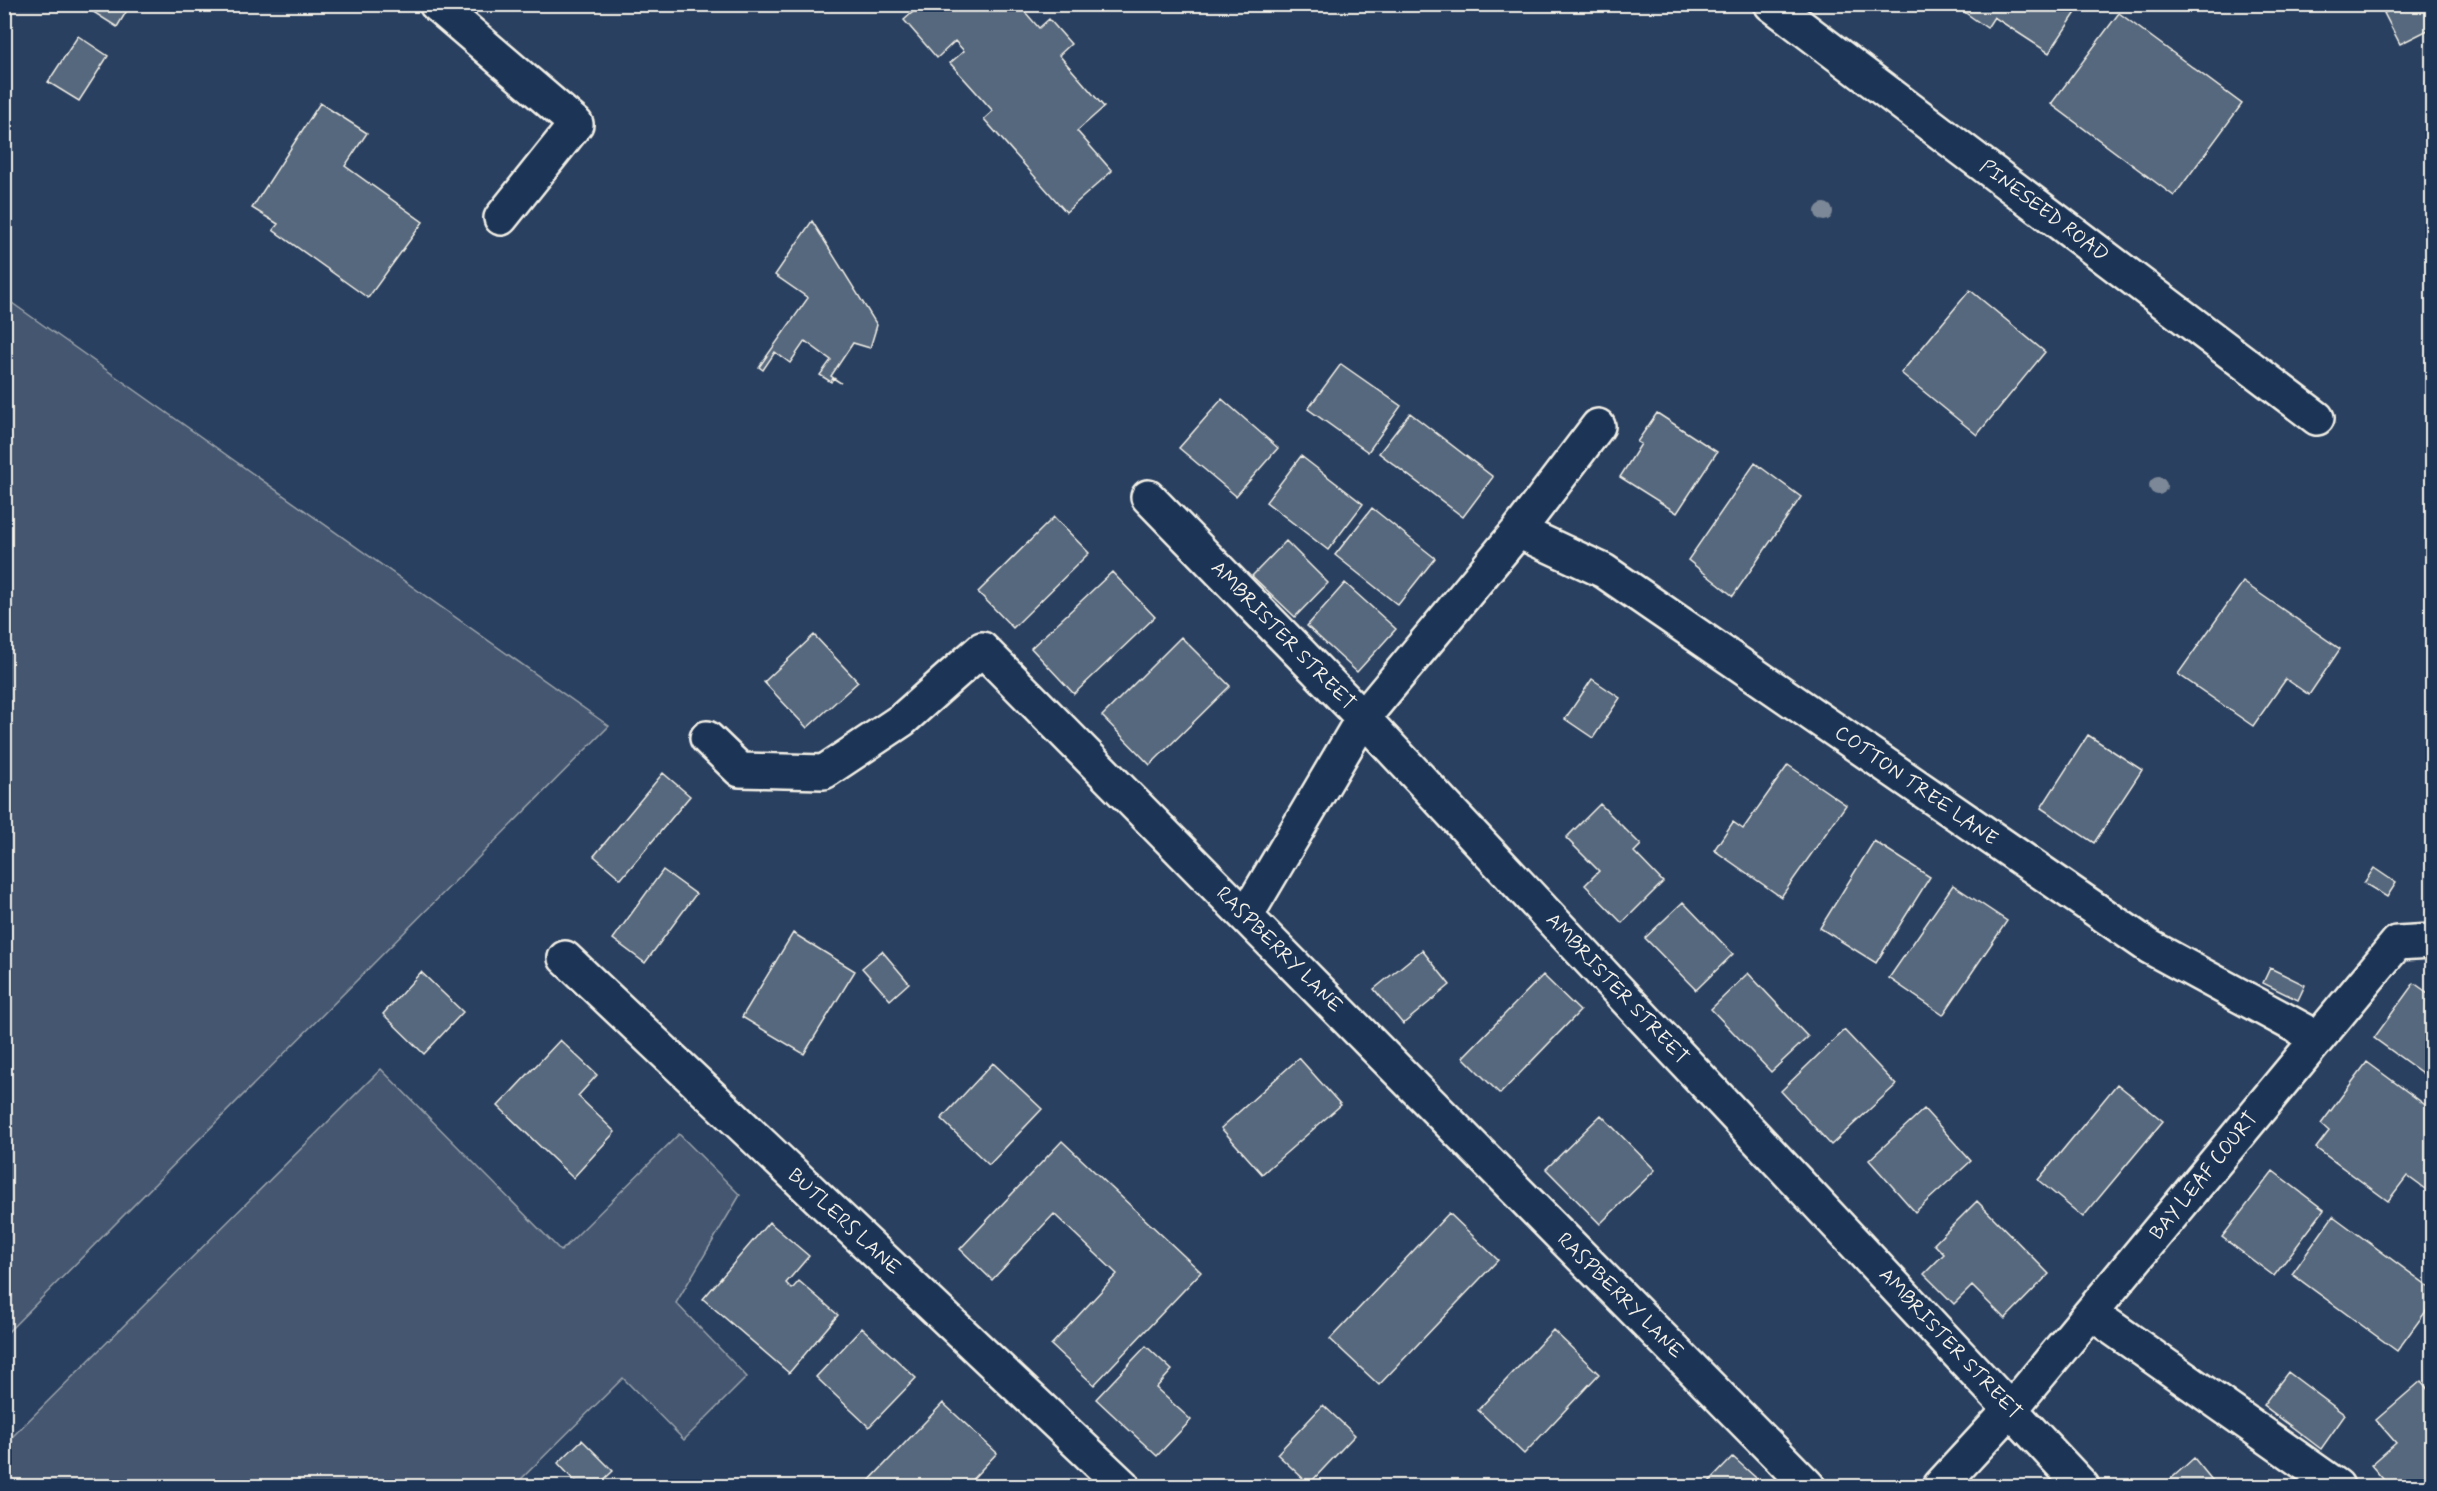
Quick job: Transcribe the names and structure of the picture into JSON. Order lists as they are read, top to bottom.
{
  "streets": {
    "street": [
      "PINESEED ROAD",
      "AMBRISTER STREET",
      "COTTON TREE LANE",
      "RASPBERRY LANE",
      "BAY LEAF COURT",
      "BUTLERS LANE"
    ]
  },
  "crossings": [
    ["AMBRISTER STREET", "BAY LEAF COURT"],
    ["COTTON TREE LANE", "BAY LEAF COURT"]
  ]
}
